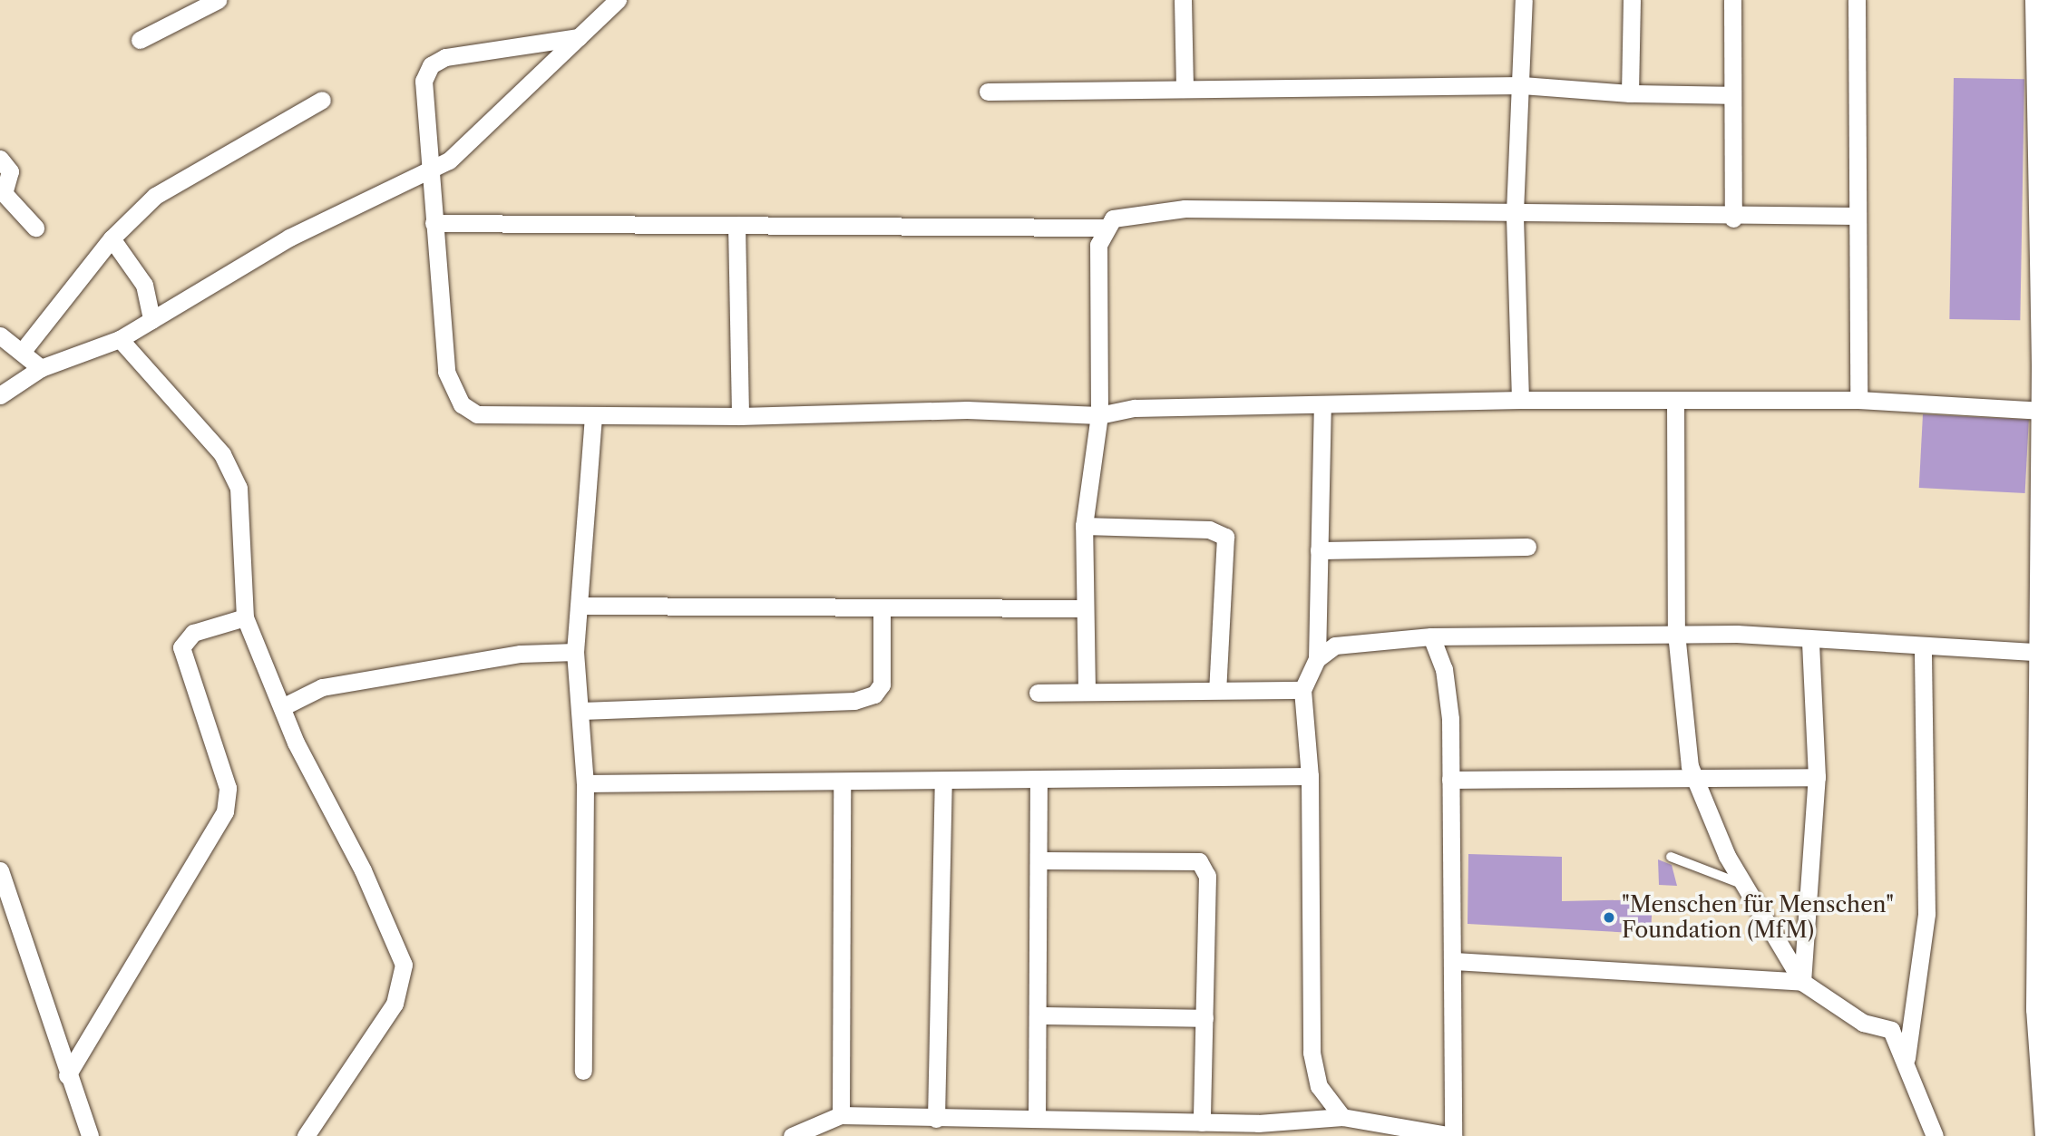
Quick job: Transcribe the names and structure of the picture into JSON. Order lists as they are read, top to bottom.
{
  "places": ["\"Menschen für Menschen\" Foundation (MfM)"]
}
